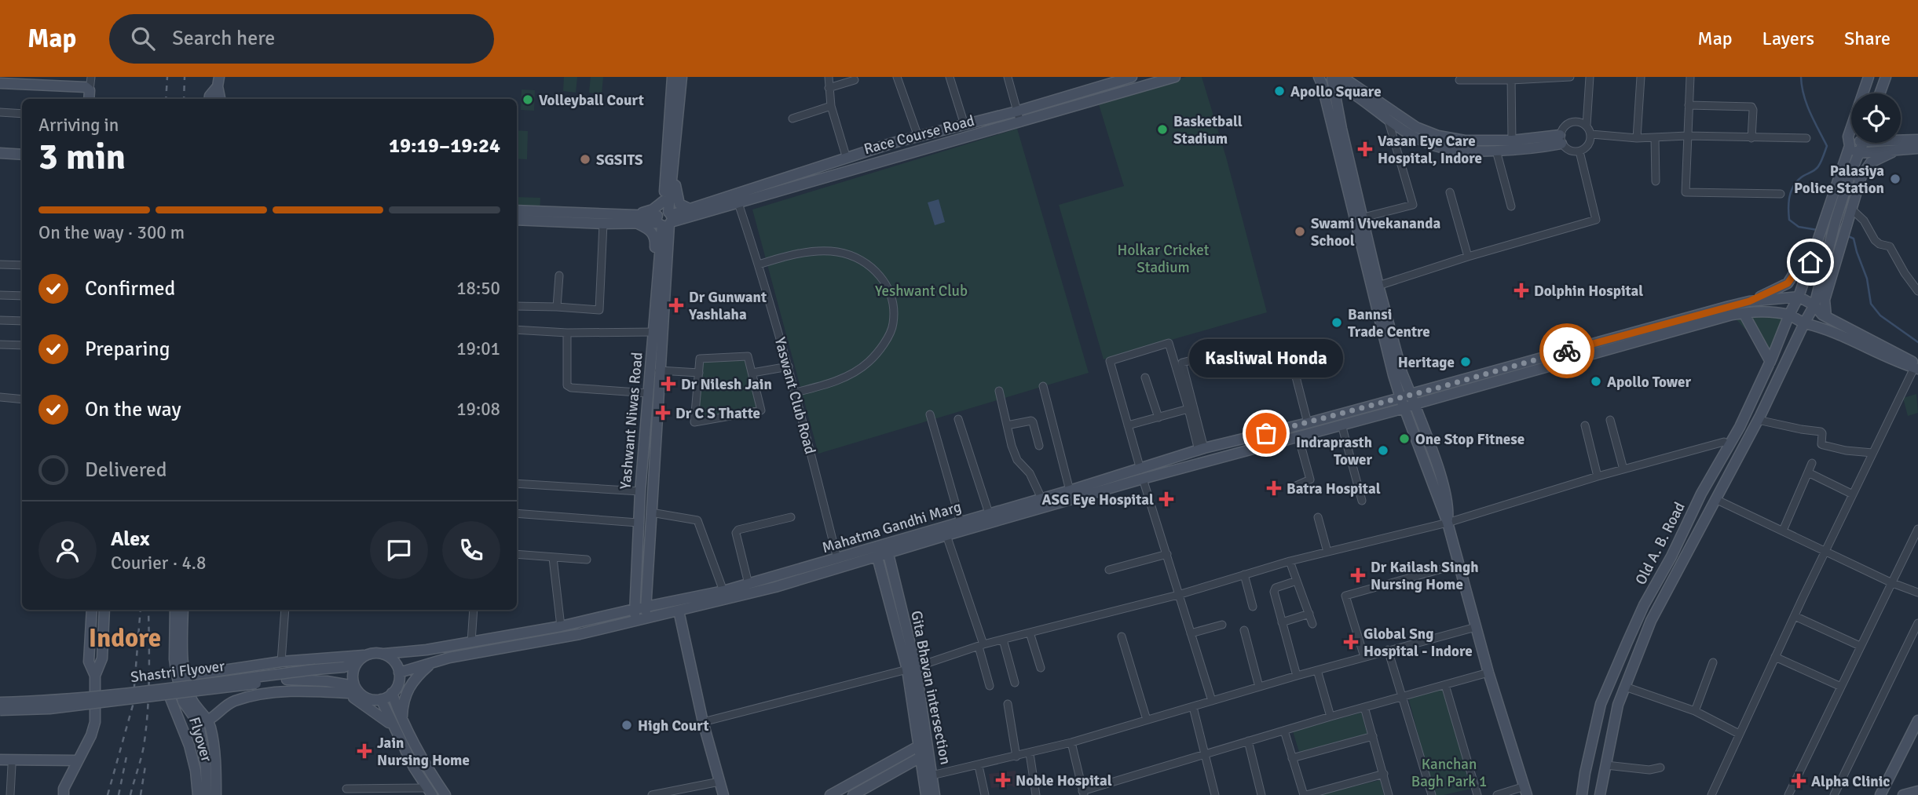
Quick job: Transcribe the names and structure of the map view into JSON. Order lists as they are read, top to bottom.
{
  "streets": {
    "main road": [
      "Race Course Road",
      "Yashwant Niwas Road",
      "Mahatma Gandhi Marg",
      "Old A. B. Road",
      "Shastri Flyover",
      "Gita Bhavan intersection",
      "Flyover"
    ],
    "street": ["Yaswant Club Road"]
  },
  "crossings": [
    ["Race Course Road", "Yaswant Club Road"],
    ["Race Course Road", "Yashwant Niwas Road"],
    ["Yaswant Club Road", "Mahatma Gandhi Marg"],
    ["Yashwant Niwas Road", "Mahatma Gandhi Marg"],
    ["Mahatma Gandhi Marg", "Old A. B. Road"],
    ["Mahatma Gandhi Marg", "Shastri Flyover"],
    ["Mahatma Gandhi Marg", "Gita Bhavan intersection"],
    ["Shastri Flyover", "Flyover"]
  ],
  "districts": ["Indore"],
  "parks": ["Holkar Cricket Stadium", "Yeshwant Club", "Kanchan Bagh Park 1"],
  "places": {
    "other": [
      "Apollo Square",
      "Volleyball Court",
      "Basketball Stadium",
      "SGSITS",
      "Palasiya Police Station",
      "Swami Vivekananda School",
      "Bannsi Trade Centre",
      "Heritage",
      "Apollo Tower",
      "Kasliwal Honda",
      "One Stop Fitnese",
      "Indraprasth Tower",
      "High Court"
    ],
    "health": [
      "Vasan Eye Care Hospital, Indore",
      "Dolphin Hospital",
      "Dr Gunwant Yashlaha",
      "Dr Nilesh Jain",
      "Dr C S Thatte",
      "Batra Hospital",
      "ASG Eye Hospital",
      "Dr Kailash Singh Nursing Home",
      "Global Sng Hospital - Indore",
      "Jain Nursing Home",
      "Noble Hospital",
      "Alpha Clinic"
    ]
  },
  "page": {
    "header": "Map",
    "search": "Search here",
    "nav": ["Map", "Layers", "Share"],
    "heading": ["3 min", "Arriving in", "19:19–19:24"],
    "panel": ["Alex", "Courier · 4.8"],
    "bar": "On the way · 300 m",
    "list": [
      ["Confirmed", "18:50"],
      ["Preparing", "19:01"],
      ["On the way", "19:08"],
      "Delivered"
    ],
    "bubble": "Kasliwal Honda"
  }
}
